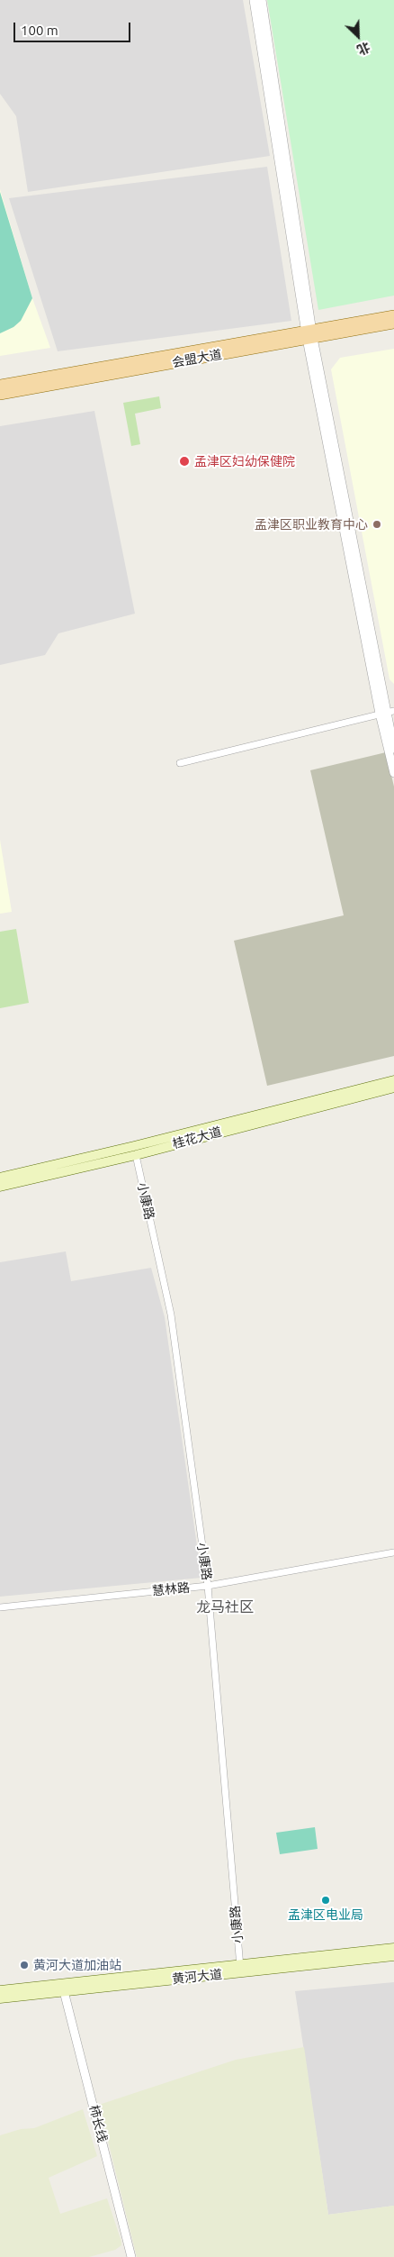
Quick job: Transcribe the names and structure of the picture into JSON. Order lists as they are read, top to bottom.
{
  "streets": {
    "main road": ["会盟大道", "桂花大道", "黄河大道"],
    "street": ["小康路", "慧林路", "柿长线"]
  },
  "crossings": [
    ["桂花大道", "小康路"],
    ["小康路", "慧林路"],
    ["小康路", "黄河大道"],
    ["黄河大道", "柿长线"]
  ],
  "districts": ["龙马社区"],
  "places": [
    "孟津区妇幼保健院",
    "孟津区职业教育中心",
    "孟津区电业局",
    "黄河大道加油站"
  ],
  "scale_bar": "100 m",
  "north": "bottom right"
}
